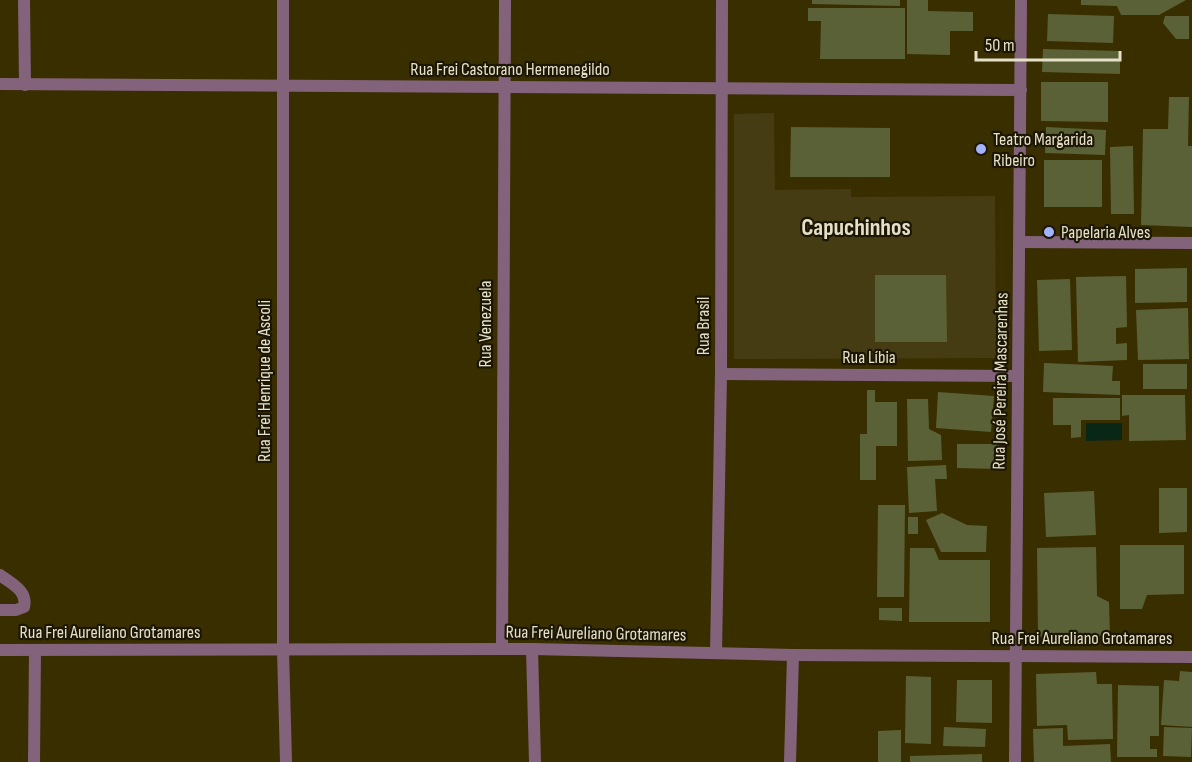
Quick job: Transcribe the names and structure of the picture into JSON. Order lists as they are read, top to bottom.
{
  "streets": {
    "street": [
      "Rua Frei Castorano Hermenegildo",
      "Rua Venezuela",
      "Rua Brasil",
      "Rua Líbia",
      "Rua Frei Henrique de Ascoli",
      "Rua José Pereira Mascarenhas",
      "Rua Frei Aureliano Grotamares"
    ]
  },
  "crossings": [
    ["Rua Frei Castorano Hermenegildo", "Rua Venezuela"],
    ["Rua Frei Castorano Hermenegildo", "Rua Brasil"],
    ["Rua Frei Castorano Hermenegildo", "Rua Frei Henrique de Ascoli"],
    ["Rua Frei Castorano Hermenegildo", "Rua José Pereira Mascarenhas"],
    ["Rua Venezuela", "Rua Frei Aureliano Grotamares"],
    ["Rua Brasil", "Rua Líbia"],
    ["Rua Brasil", "Rua Frei Aureliano Grotamares"],
    ["Rua Líbia", "Rua José Pereira Mascarenhas"],
    ["Rua Frei Henrique de Ascoli", "Rua Frei Aureliano Grotamares"],
    ["Rua José Pereira Mascarenhas", "Rua Frei Aureliano Grotamares"]
  ],
  "districts": ["Capuchinhos"],
  "places": ["Teatro Margarida Ribeiro", "Papelaria Alves"],
  "scale_bar": "50 m"
}
